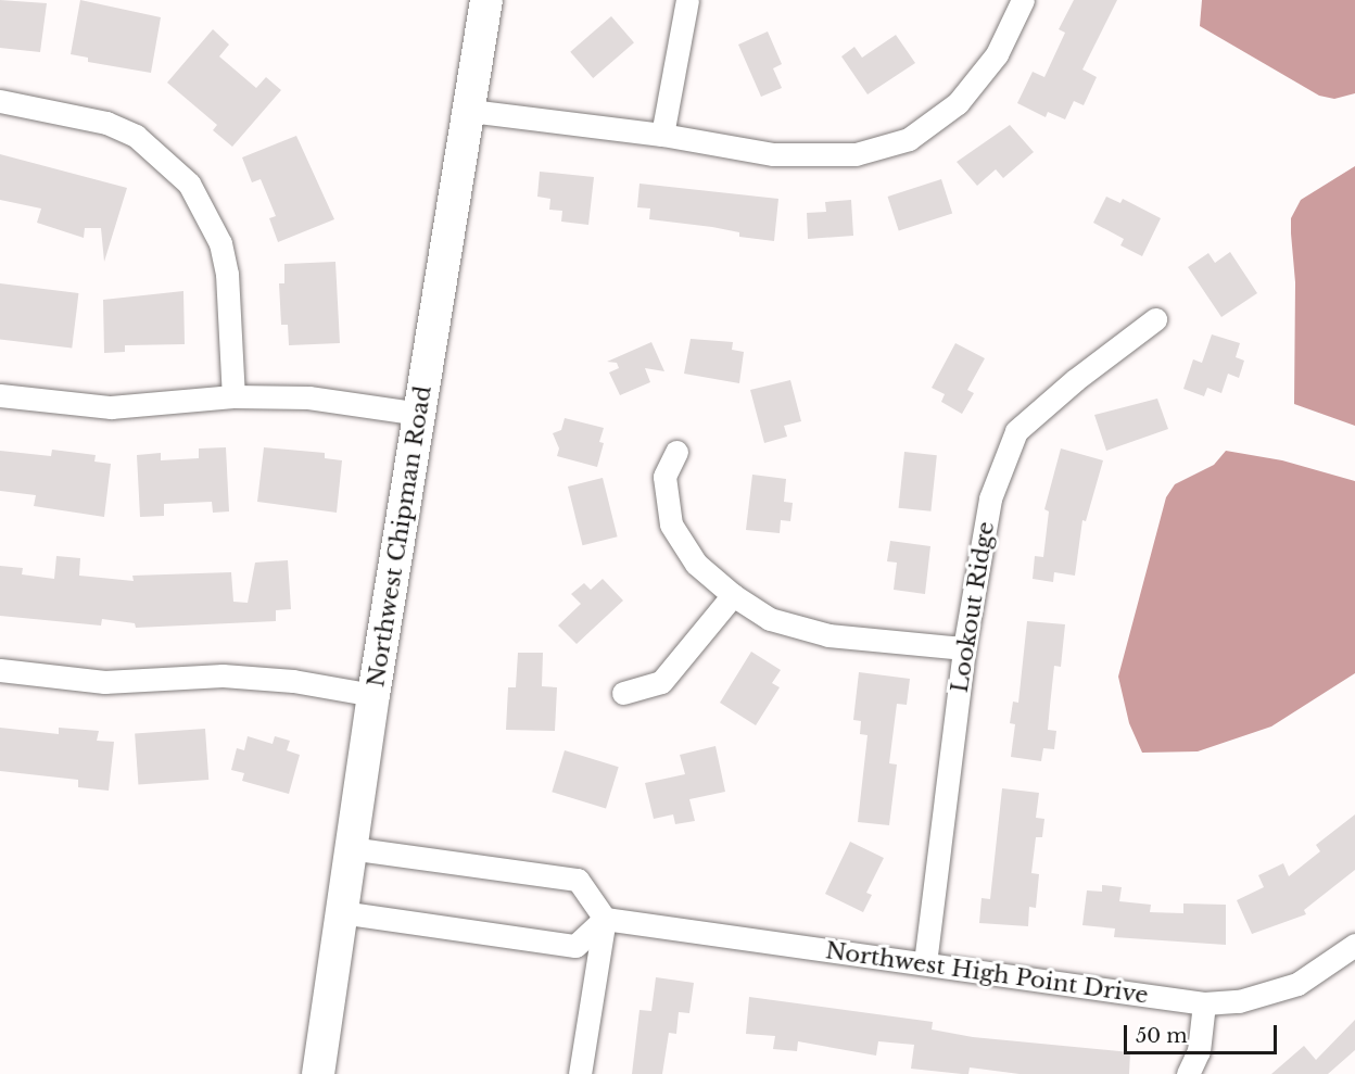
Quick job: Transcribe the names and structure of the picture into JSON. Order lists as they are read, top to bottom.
{
  "streets": {
    "main road": ["Northwest Chipman Road"],
    "street": ["Lookout Ridge", "Northwest High Point Drive"]
  },
  "crossings": [
    ["Lookout Ridge", "Northwest High Point Drive"]
  ],
  "scale_bar": "50 m"
}
